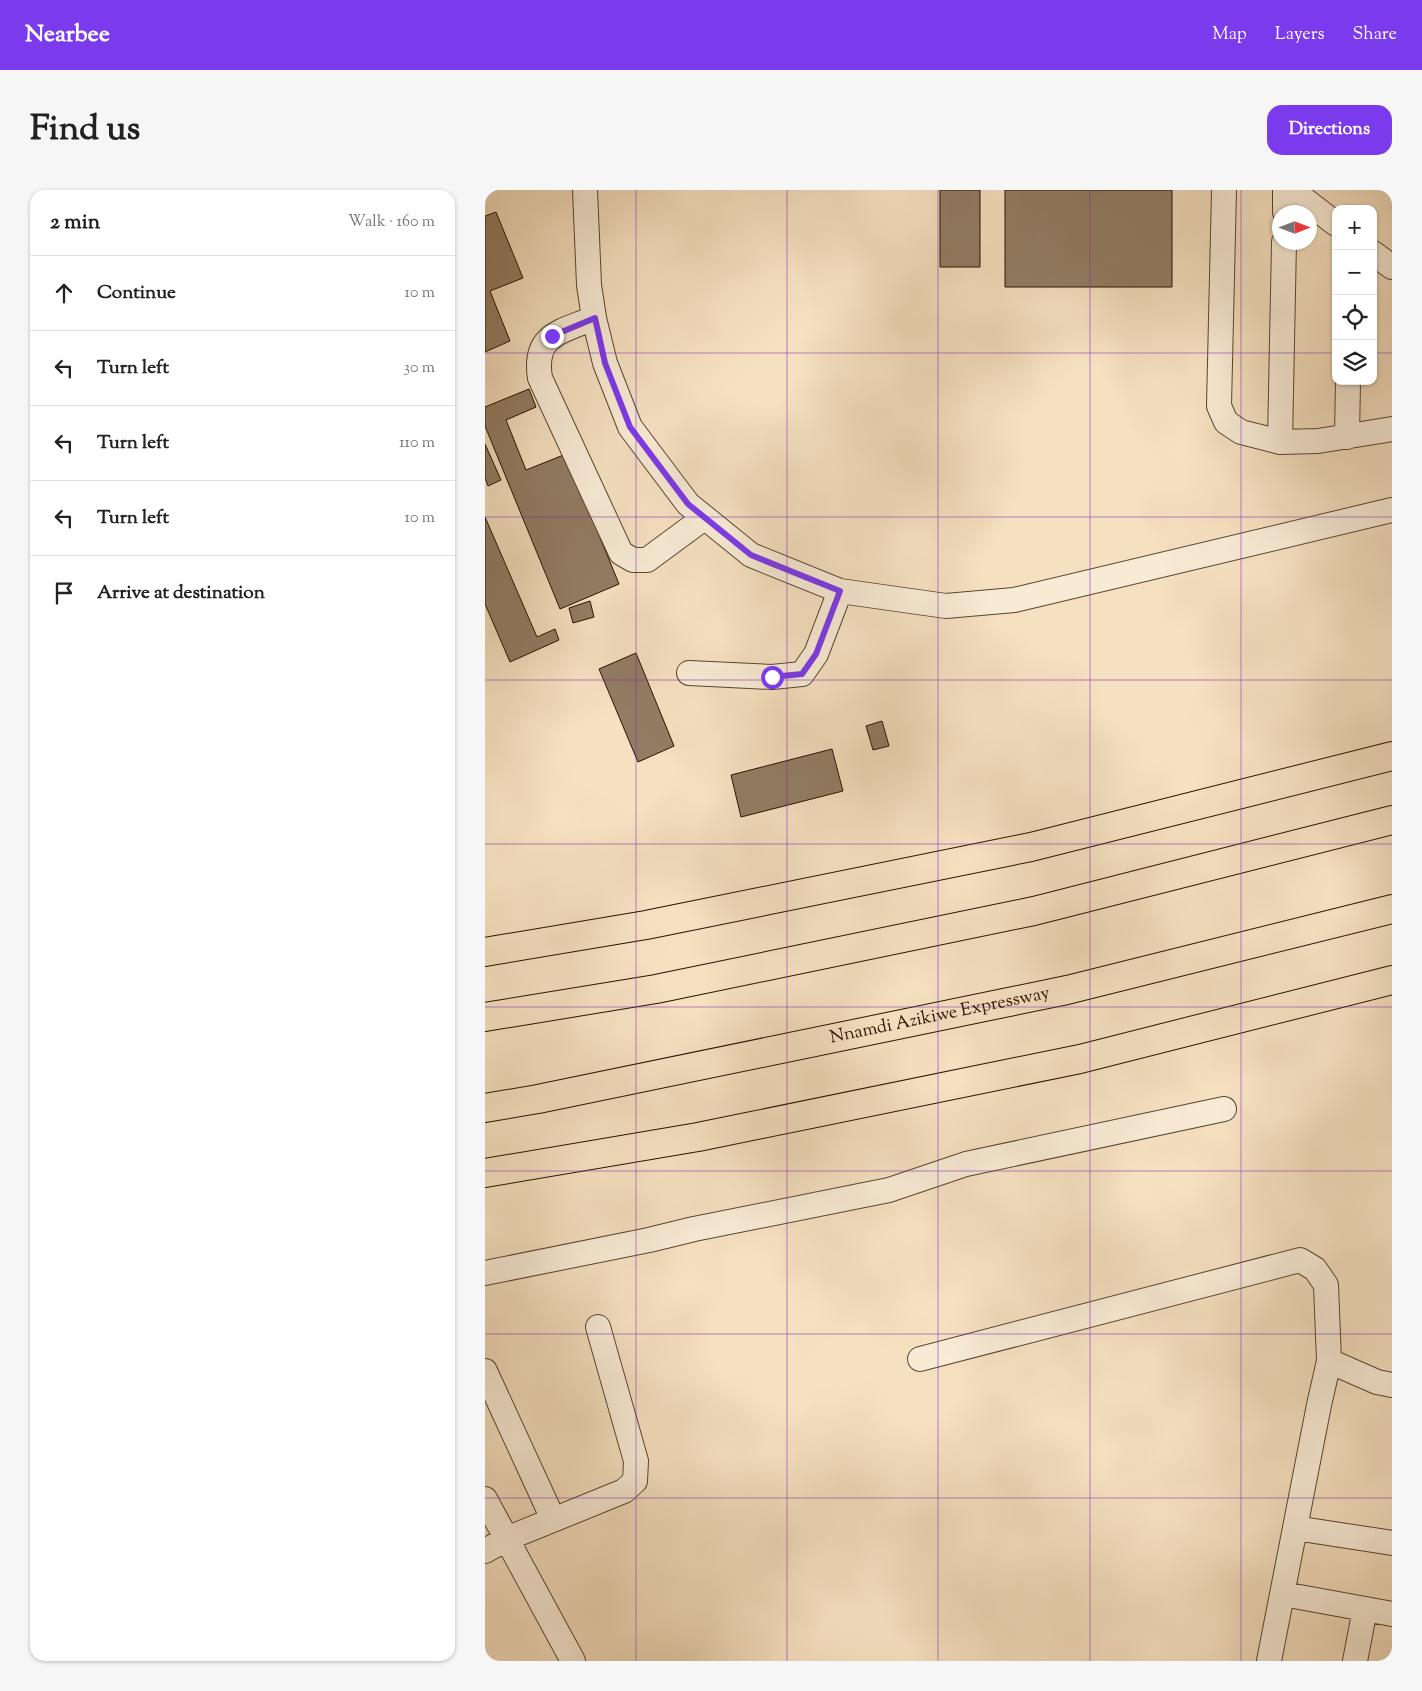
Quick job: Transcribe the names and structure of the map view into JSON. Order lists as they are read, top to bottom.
{
  "streets": {
    "highway": ["Nnamdi Azikiwe Expressway"]
  },
  "north": "right",
  "page": {
    "header": "Nearbee",
    "nav": ["Map", "Layers", "Share"],
    "title": "Find us",
    "buttons": "Directions",
    "heading": ["2 min", "Walk · 160 m"],
    "map_buttons": ["+", "−"],
    "list": [
      ["Continue", "10 m"],
      ["Turn left", "30 m"],
      ["Turn left", "110 m"],
      ["Turn left", "10 m"],
      "Arrive at destination"
    ]
  }
}
